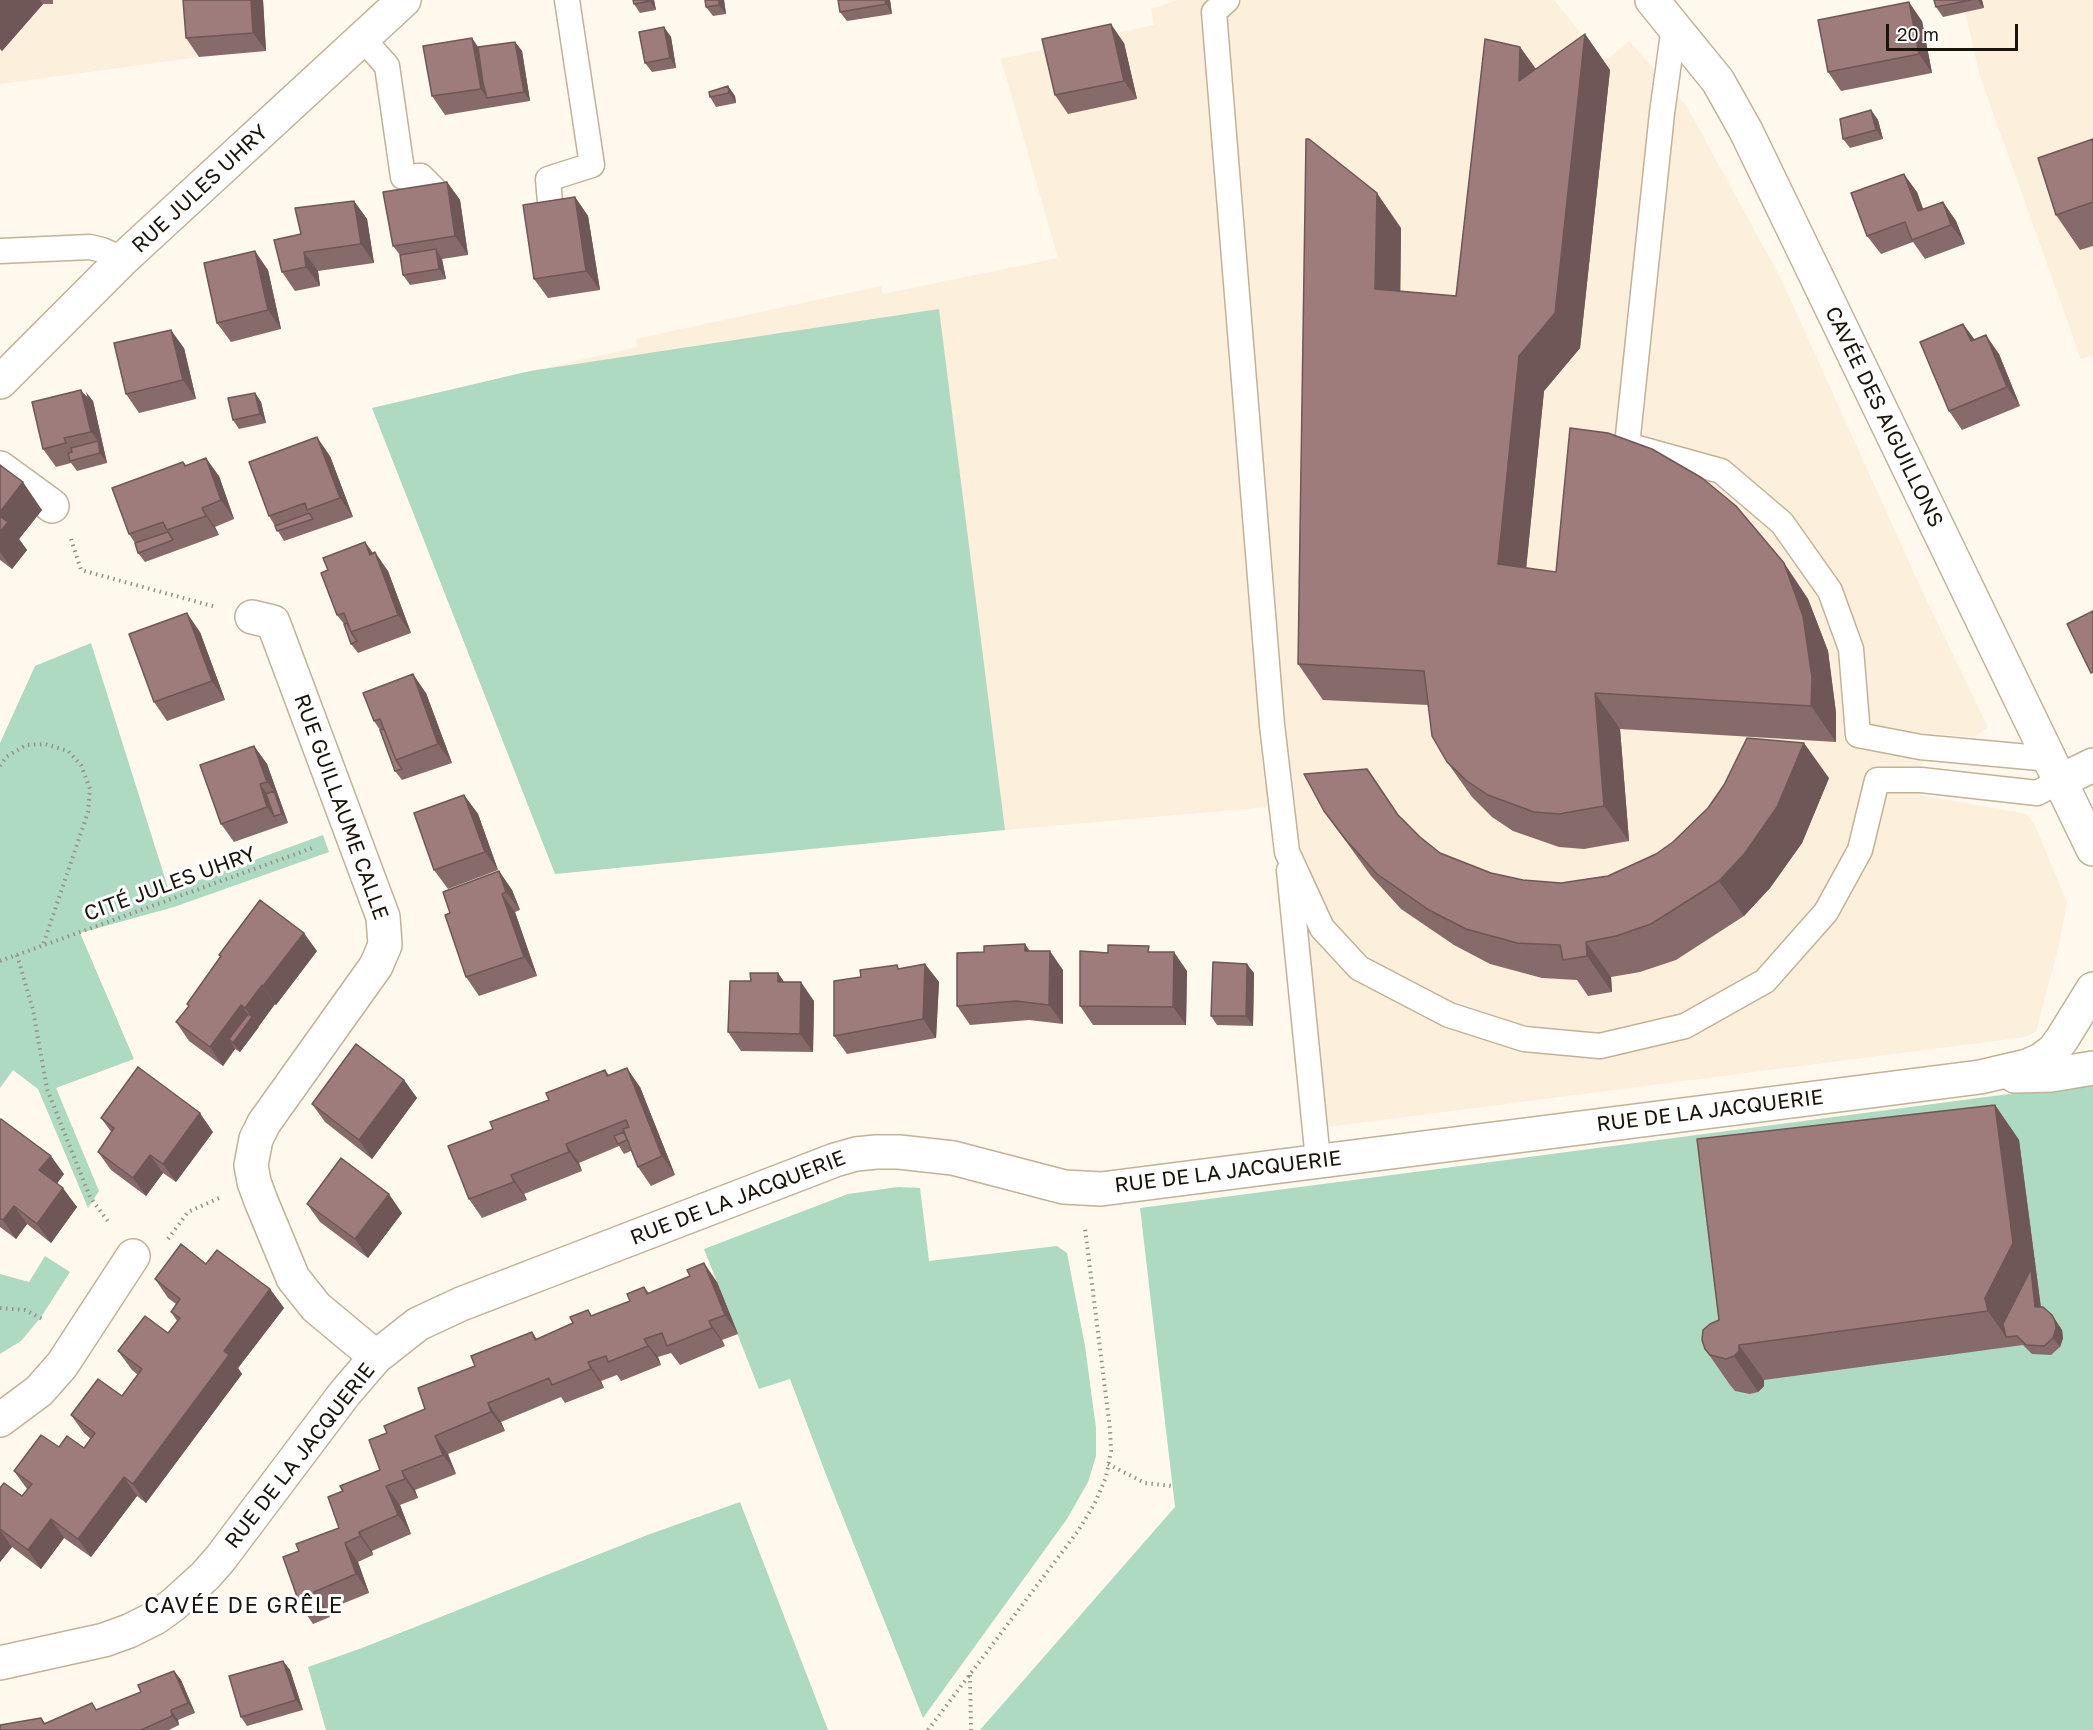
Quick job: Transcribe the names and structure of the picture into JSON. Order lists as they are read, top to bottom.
{
  "streets": {
    "street": [
      "RUE JULES UHRY",
      "CAVÉE DES AIGUILLONS",
      "RUE GUILLAUME CALLE",
      "RUE DE LA JACQUERIE"
    ],
    "path": ["CITÉ JULES UHRY"]
  },
  "crossings": [
    ["RUE GUILLAUME CALLE", "CITÉ JULES UHRY"],
    ["RUE GUILLAUME CALLE", "RUE DE LA JACQUERIE"]
  ],
  "districts": ["CAVÉE DE GRÊLE"],
  "scale_bar": "20 m"
}
